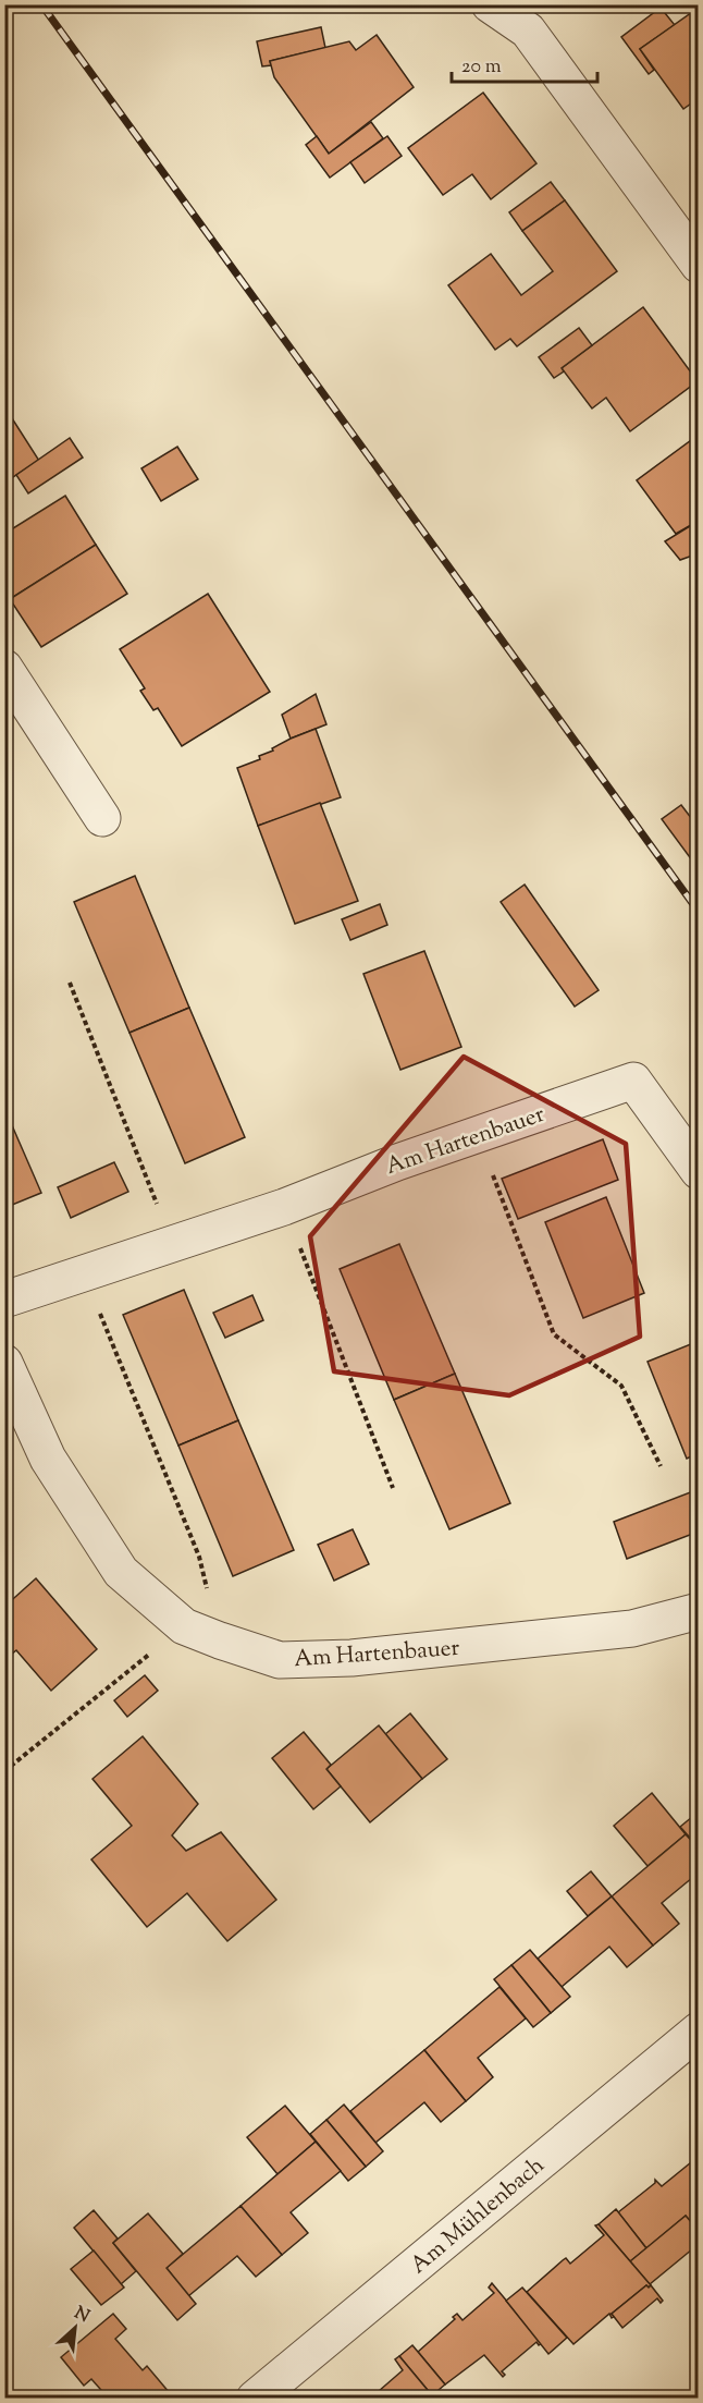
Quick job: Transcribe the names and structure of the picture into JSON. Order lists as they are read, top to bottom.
{
  "streets": {
    "street": ["Am Hartenbauer", "Am Mühlenbach"]
  },
  "scale_bar": "20 m",
  "north": "top right"
}
